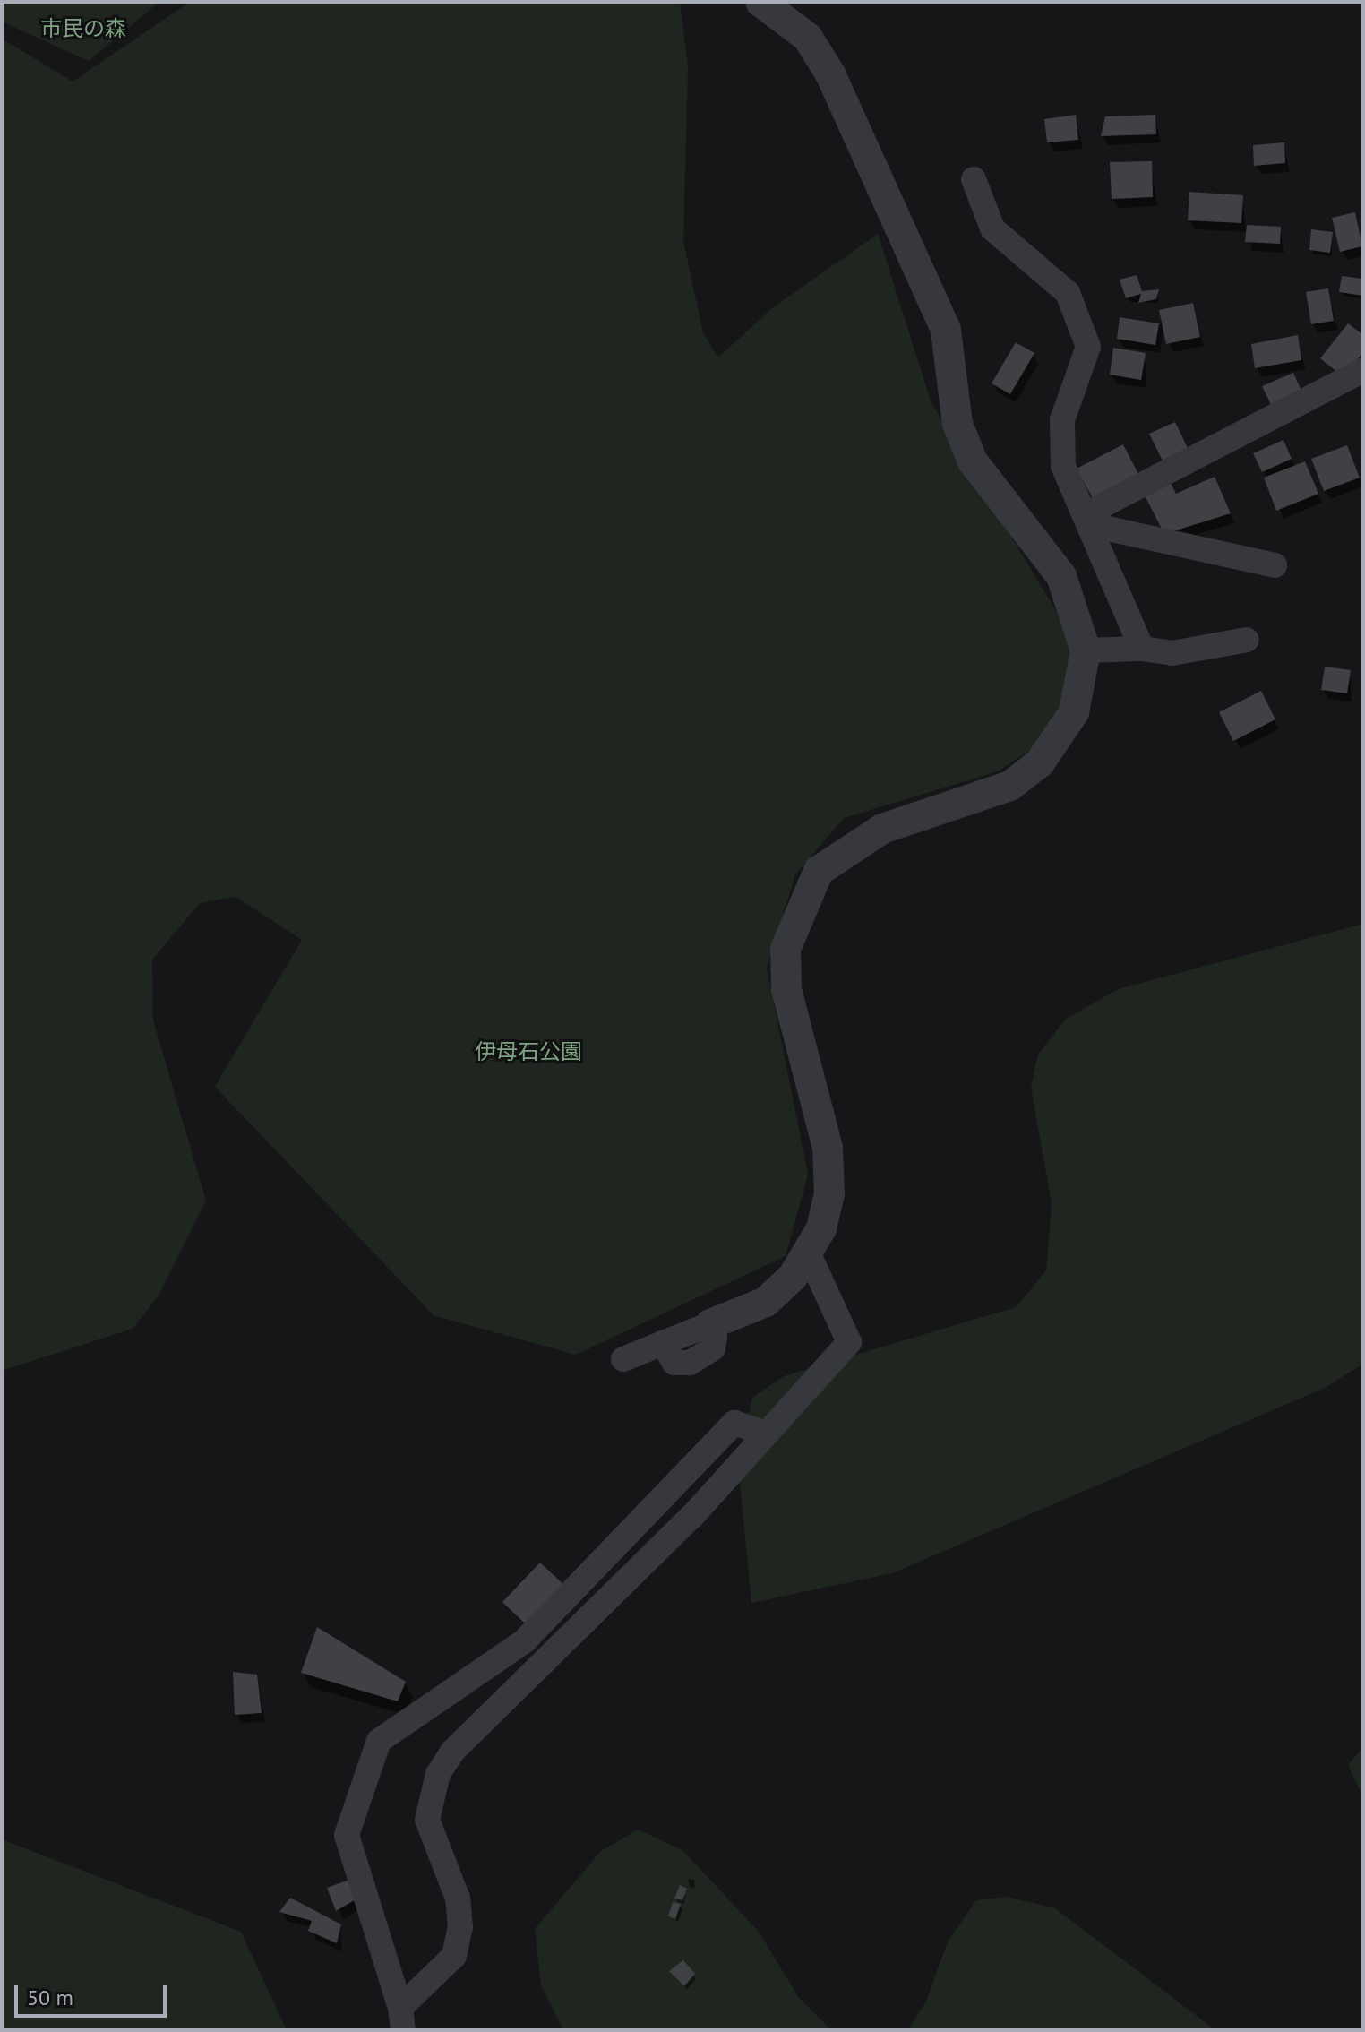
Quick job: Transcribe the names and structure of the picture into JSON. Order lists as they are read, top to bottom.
{
  "parks": ["市民の森", "伊母石公園"],
  "scale_bar": "50 m"
}
